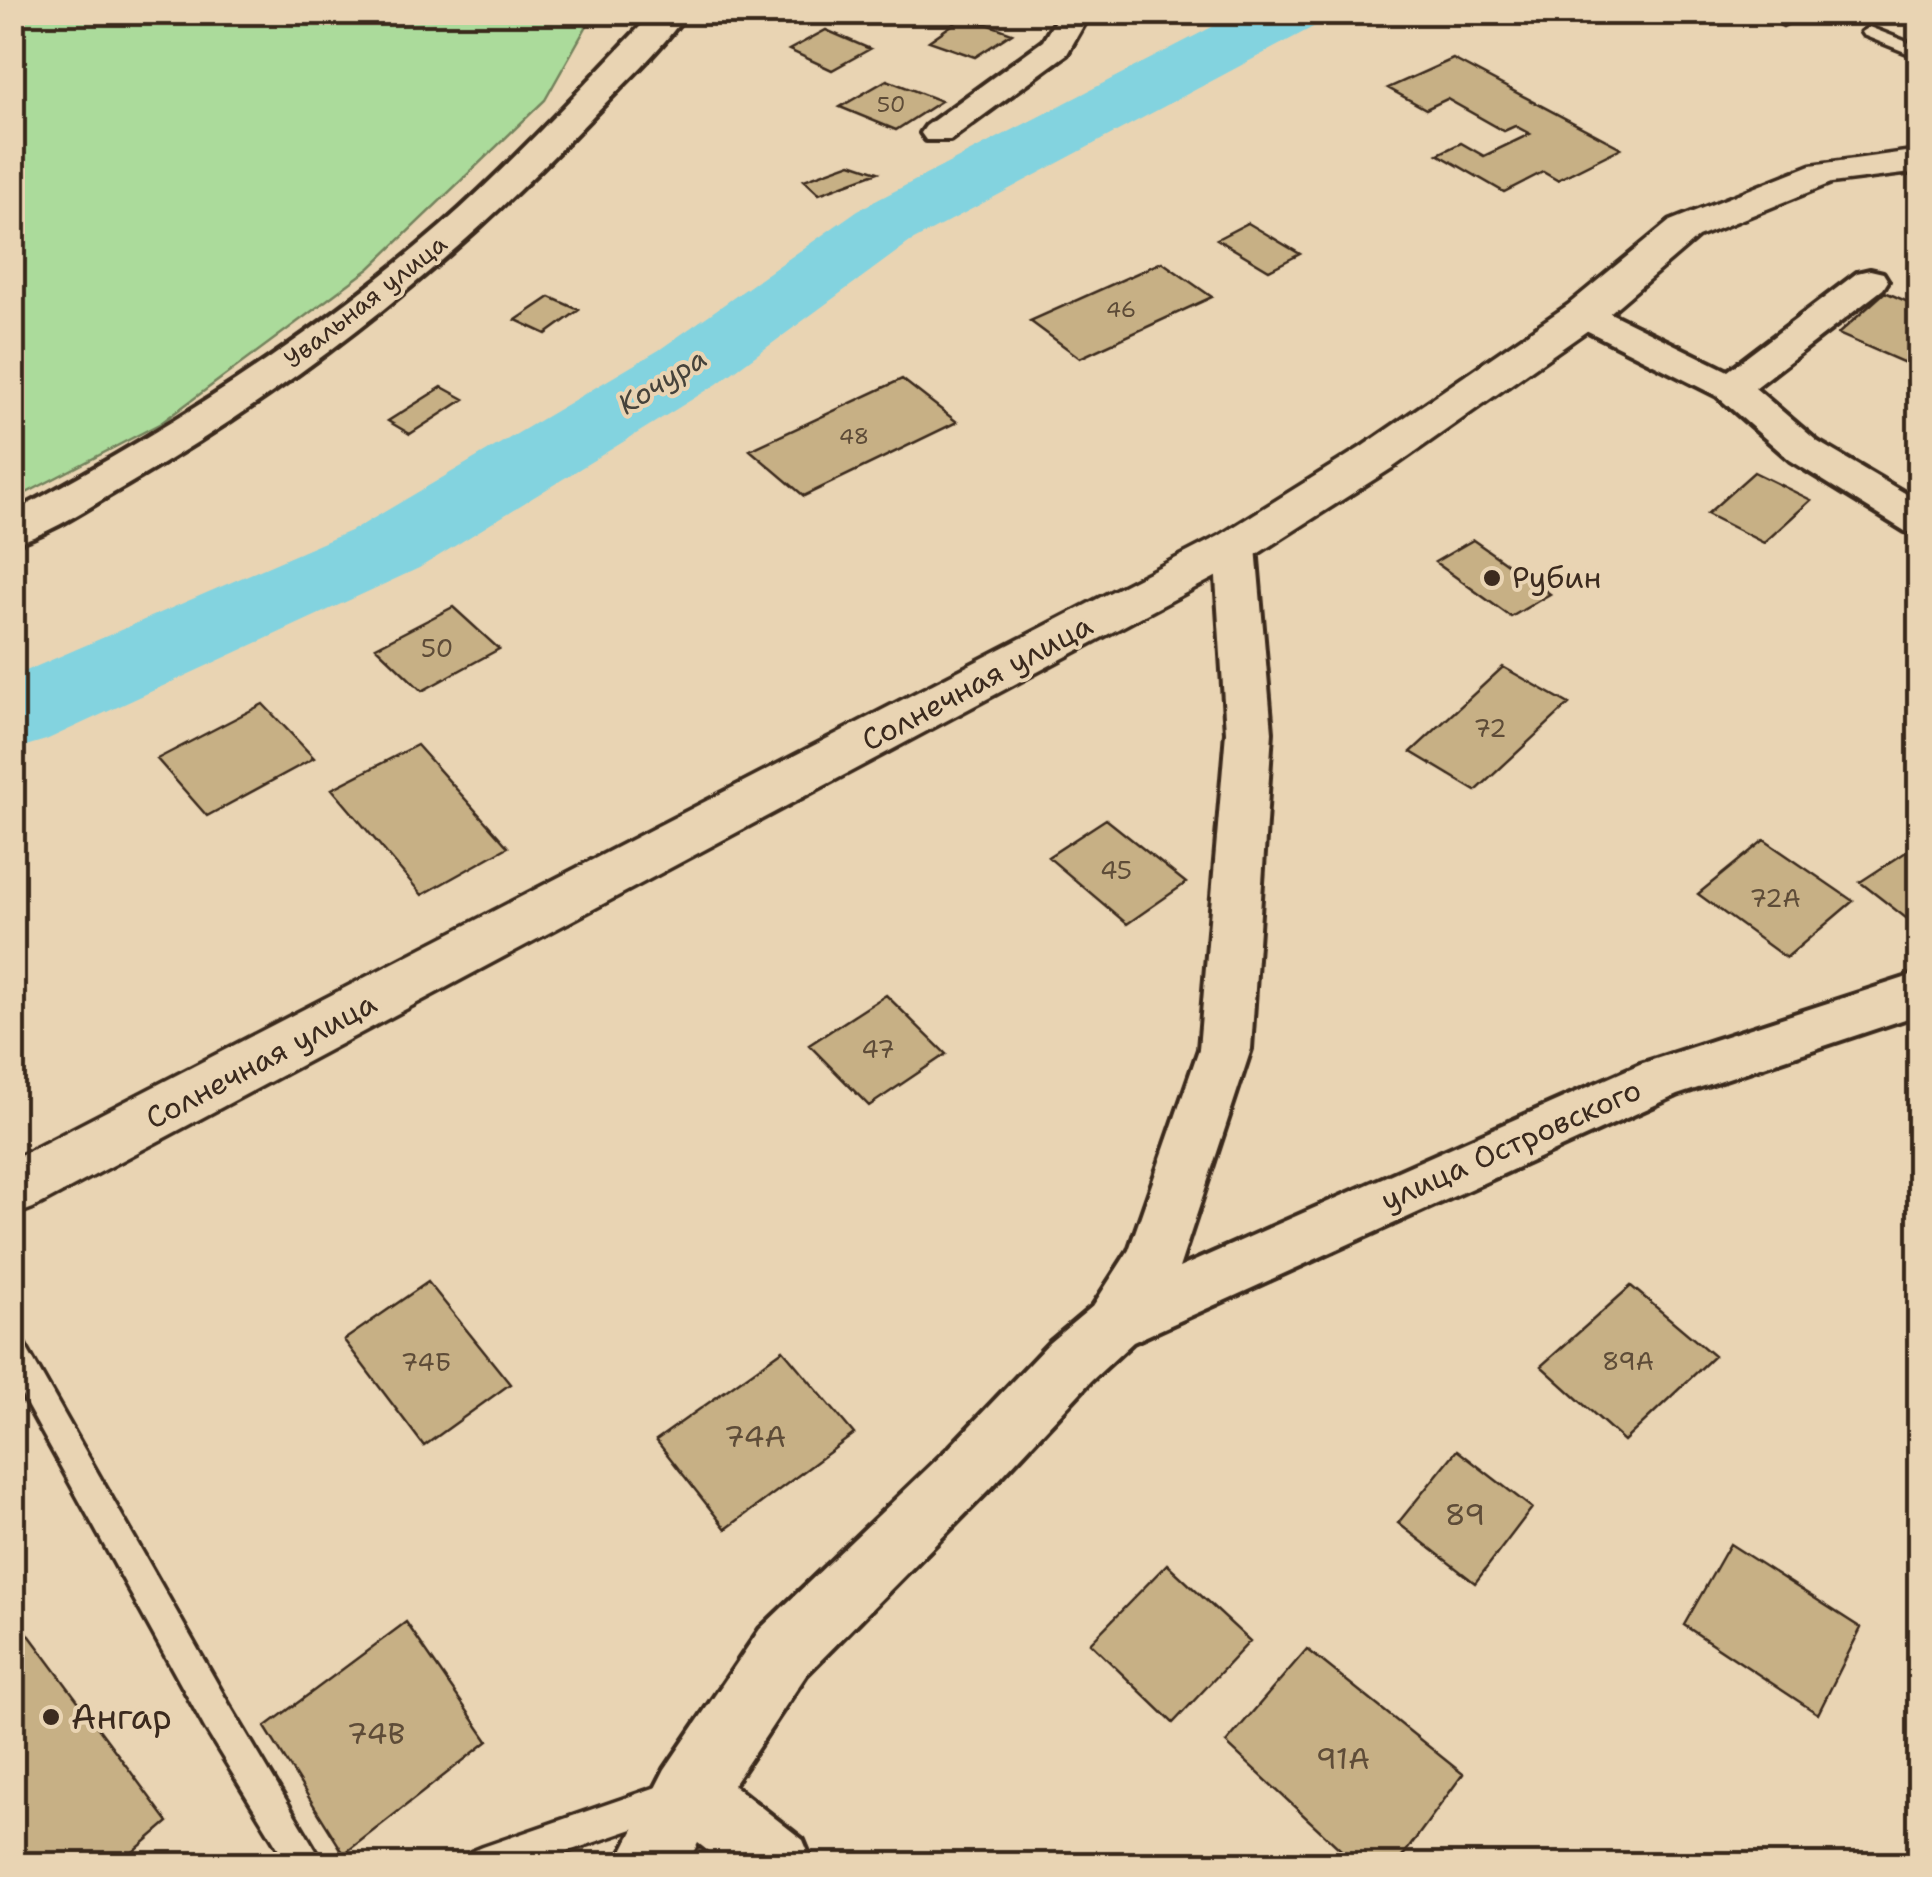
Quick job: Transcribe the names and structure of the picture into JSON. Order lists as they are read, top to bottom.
{
  "streets": {
    "main road": ["Солнечная улица"],
    "street": ["Увальная улица", "улица Островского"]
  },
  "crossings": [
    ["Солнечная улица", "улица Островского"]
  ],
  "water": ["Кочура"],
  "places": ["Рубин", "Ангар"],
  "house_numbers": [
    "50",
    "46",
    "48",
    "50",
    "72",
    "45",
    "72А",
    "47",
    "89А",
    "74Б",
    "74А",
    "89",
    "74В",
    "91А"
  ]
}
